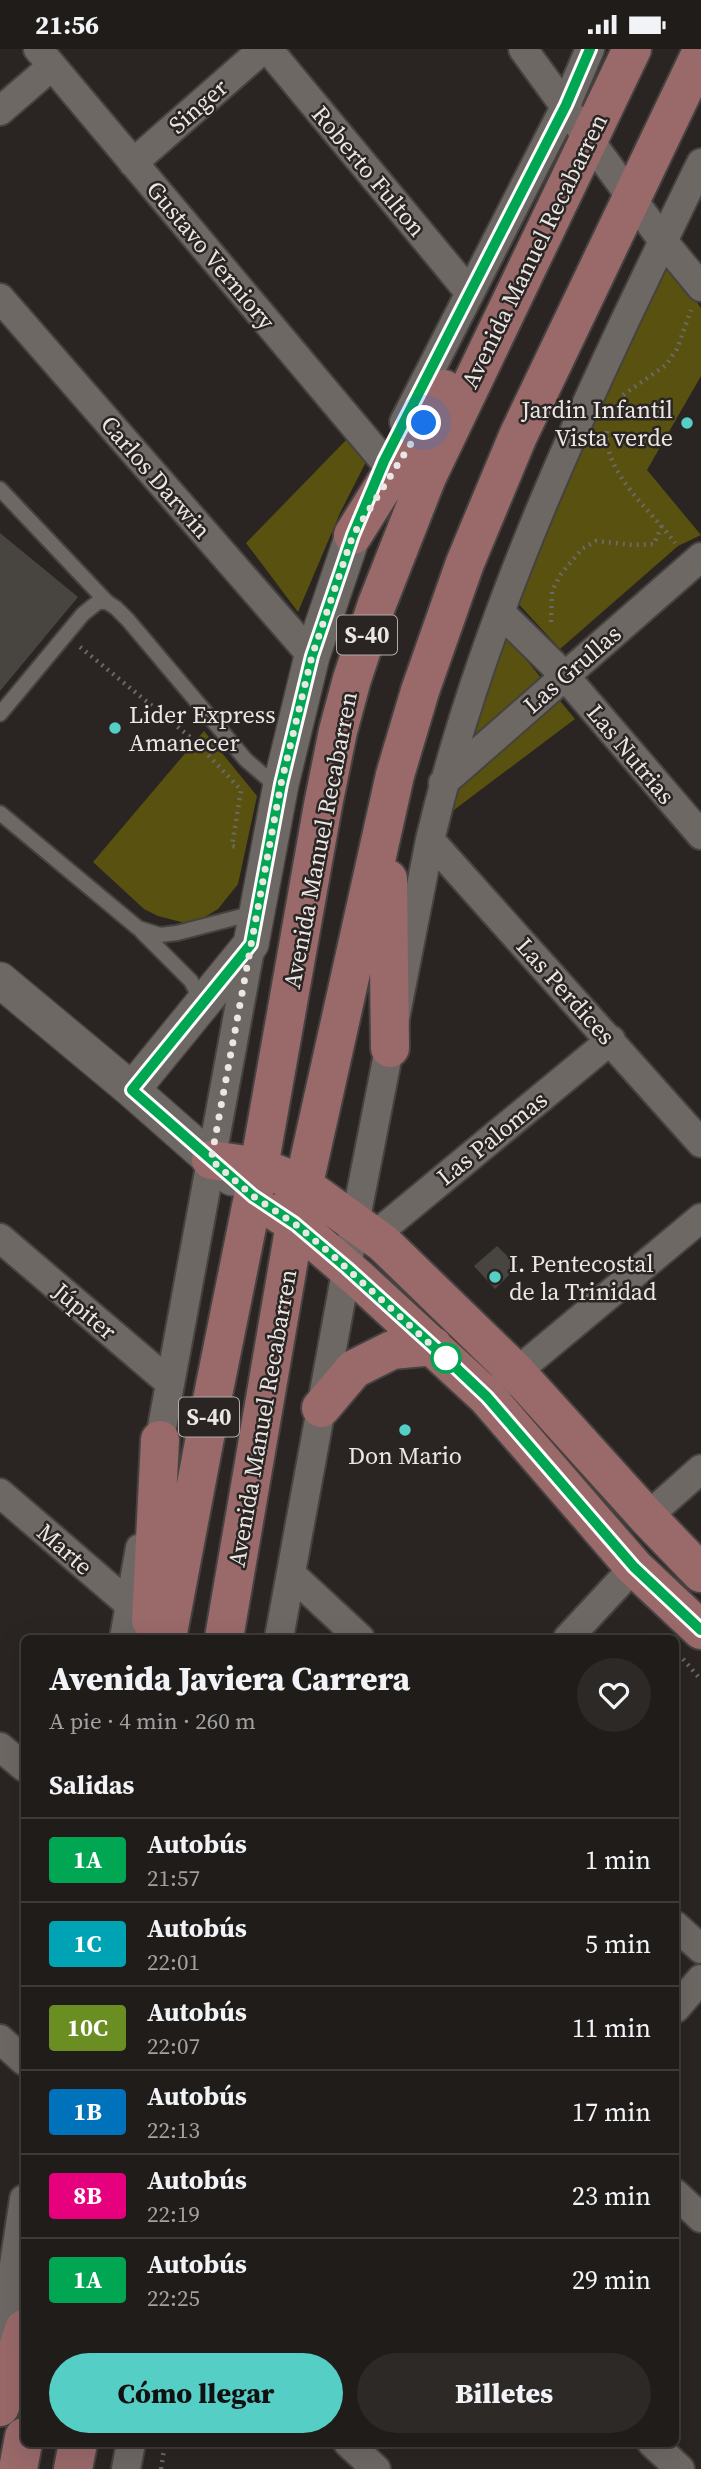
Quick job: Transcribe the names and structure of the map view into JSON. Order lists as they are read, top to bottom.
{
  "streets": {
    "main road": ["Avenida Manuel Recabarren", "S-40"],
    "street": [
      "Singer",
      "Roberto Fulton",
      "Gustavo Verniory",
      "Carlos Darwin",
      "Las Grullas",
      "Las Nutrias",
      "Las Perdices",
      "Las Palomas",
      "Júpiter",
      "Marte"
    ]
  },
  "crossings": [
    ["Singer", "Roberto Fulton"],
    ["Singer", "Gustavo Verniory"],
    ["Roberto Fulton", "Avenida Manuel Recabarren"],
    ["Avenida Manuel Recabarren", "Gustavo Verniory"],
    ["Avenida Manuel Recabarren", "Carlos Darwin"],
    ["Avenida Manuel Recabarren", "Júpiter"],
    ["Avenida Manuel Recabarren", "Marte"],
    ["Las Grullas", "Las Nutrias"],
    ["Las Perdices", "Las Palomas"]
  ],
  "places": [
    "Jardin Infantil Vista verde",
    "Lider Express Amanecer",
    "I. Pentecostal de la Trinidad",
    "Don Mario"
  ],
  "lines": ["bus line 1A"],
  "page": {
    "status": "21:56",
    "heading": [
      ["Avenida Javiera Carrera", "A pie · 4 min · 260 m"],
      "Salidas"
    ],
    "list": [
      {
        "mark": "1A",
        "name": "Autobús",
        "note": "21:57",
        "value": "1 min"
      },
      {
        "mark": "1C",
        "name": "Autobús",
        "note": "22:01",
        "value": "5 min"
      },
      {
        "mark": "10C",
        "name": "Autobús",
        "note": "22:07",
        "value": "11 min"
      },
      {
        "mark": "1B",
        "name": "Autobús",
        "note": "22:13",
        "value": "17 min"
      },
      {
        "mark": "8B",
        "name": "Autobús",
        "note": "22:19",
        "value": "23 min"
      },
      {
        "mark": "1A",
        "name": "Autobús",
        "note": "22:25",
        "value": "29 min"
      }
    ],
    "buttons": ["Cómo llegar", "Billetes"]
  }
}
